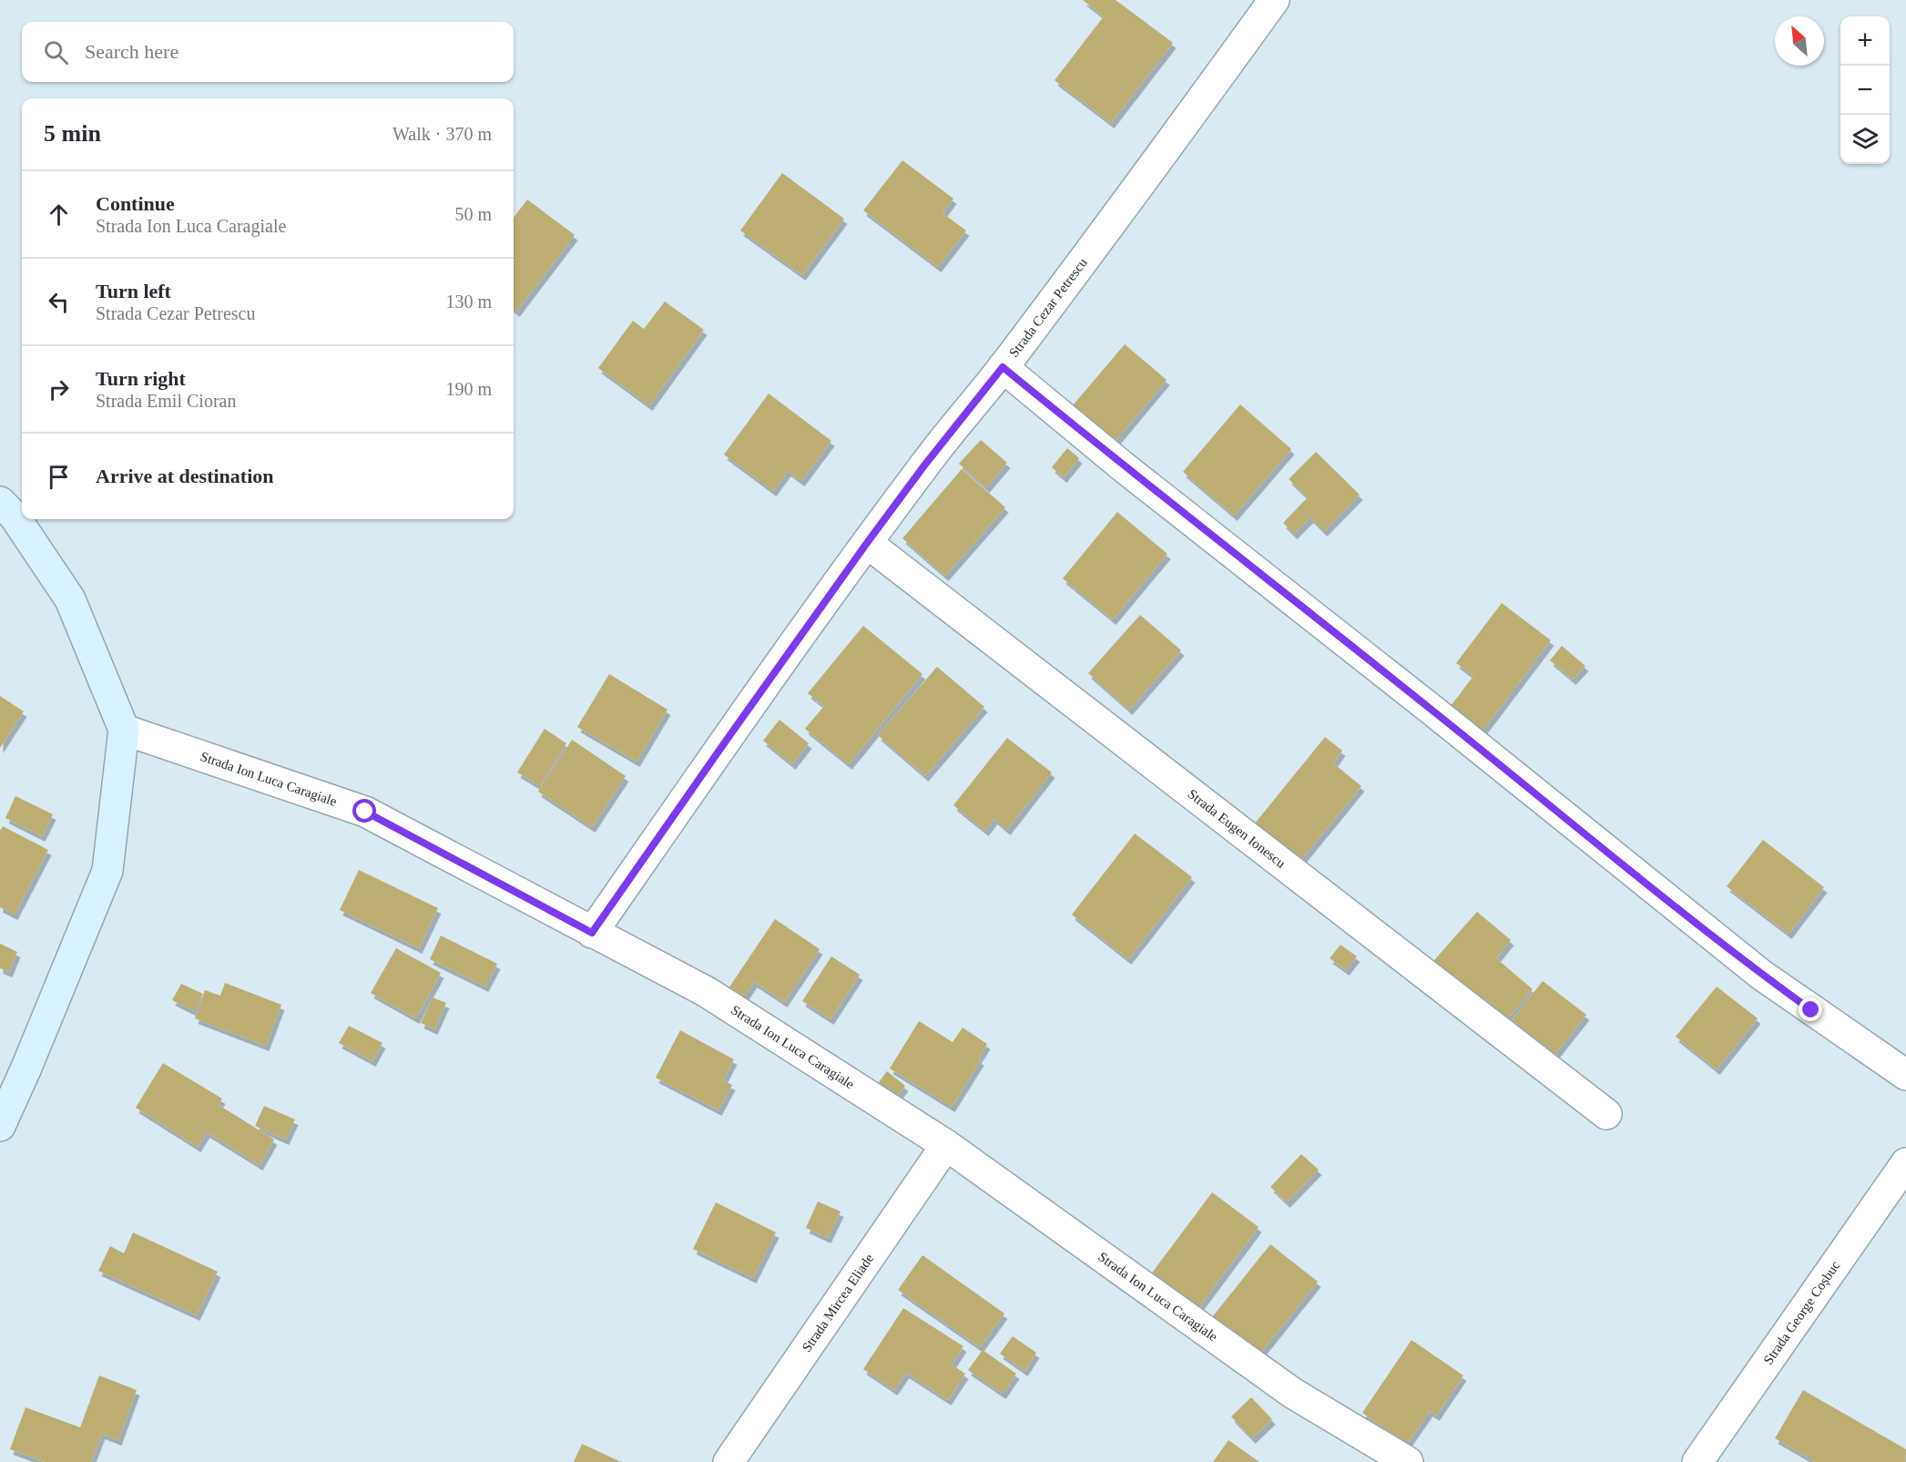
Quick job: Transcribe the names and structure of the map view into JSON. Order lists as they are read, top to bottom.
{
  "streets": {
    "street": [
      "Strada Cezar Petrescu",
      "Strada Ion Luca Caragiale",
      "Strada Eugen Ionescu",
      "Strada Mircea Eliade",
      "Strada George Coșbuc"
    ]
  },
  "crossings": [
    ["Strada Cezar Petrescu", "Strada Ion Luca Caragiale"],
    ["Strada Cezar Petrescu", "Strada Eugen Ionescu"],
    ["Strada Ion Luca Caragiale", "Strada Mircea Eliade"]
  ],
  "north": "top left",
  "page": {
    "map_buttons": ["+", "−"],
    "search": "Search here",
    "heading": ["5 min", "Walk · 370 m"],
    "list": [
      ["Continue", "Strada Ion Luca Caragiale", "50 m"],
      ["Turn left", "Strada Cezar Petrescu", "130 m"],
      ["Turn right", "Strada Emil Cioran", "190 m"],
      "Arrive at destination"
    ]
  }
}
